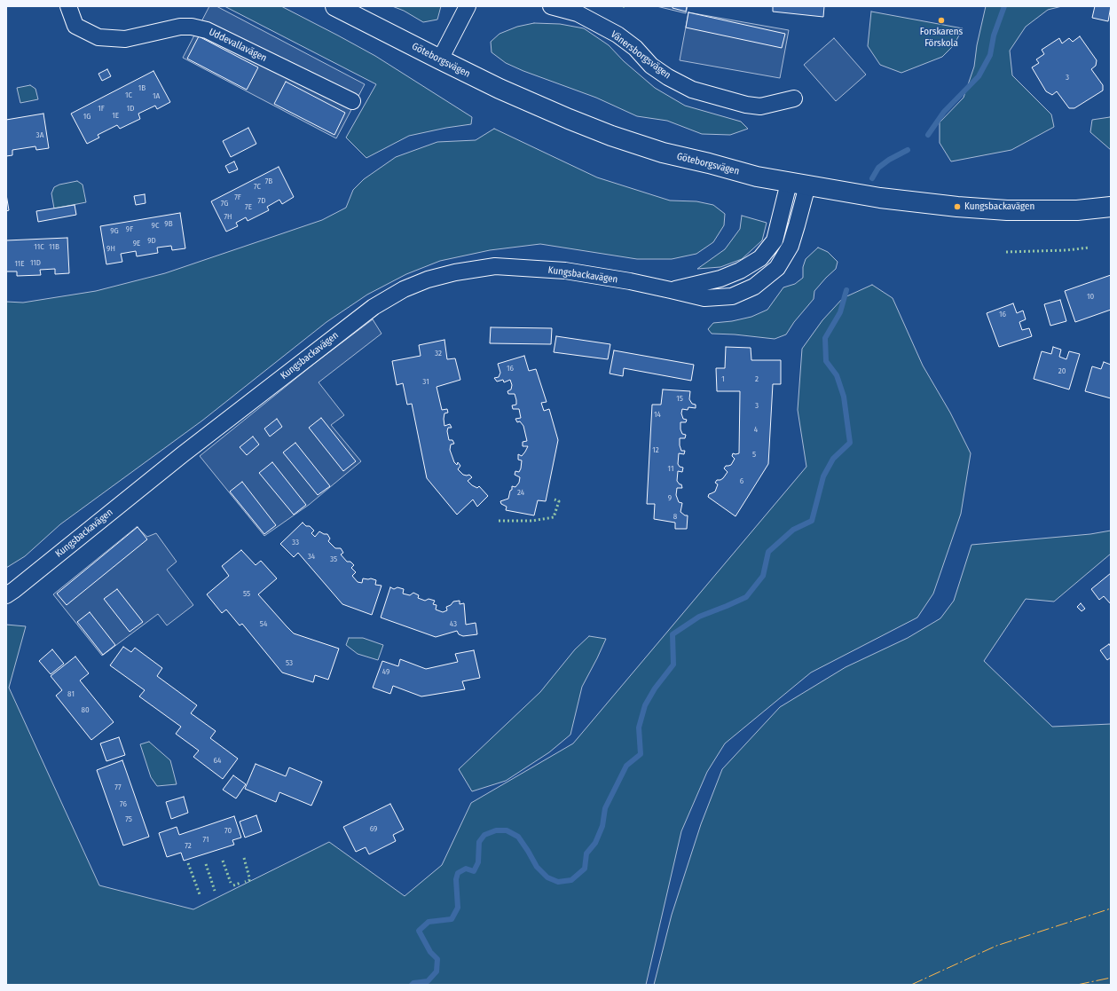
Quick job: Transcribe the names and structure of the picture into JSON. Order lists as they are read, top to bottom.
{
  "streets": {
    "street": [
      "Uddevallavägen",
      "Vänersborgsvägen",
      "Göteborgsvägen",
      "Kungsbackavägen"
    ]
  },
  "crossings": [
    ["Göteborgsvägen", "Kungsbackavägen"]
  ],
  "places": ["Forskarens Förskola", "Kungsbackavägen"],
  "house_numbers": [
    "3",
    "1B",
    "1C",
    "1A",
    "1F",
    "1D",
    "1E",
    "1G",
    "3A",
    "7B",
    "7C",
    "7F",
    "7D",
    "7G",
    "7E",
    "7H",
    "9B",
    "9C",
    "9F",
    "9G",
    "9D",
    "9E",
    "11C",
    "11B",
    "9H",
    "11D",
    "11E",
    "10",
    "16",
    "32",
    "16",
    "20",
    "1",
    "2",
    "31",
    "15",
    "3",
    "14",
    "4",
    "12",
    "5",
    "11",
    "6",
    "24",
    "9",
    "8",
    "33",
    "34",
    "35",
    "55",
    "54",
    "43",
    "53",
    "49",
    "81",
    "80",
    "64",
    "77",
    "76",
    "75",
    "69",
    "70",
    "71",
    "72"
  ]
}
